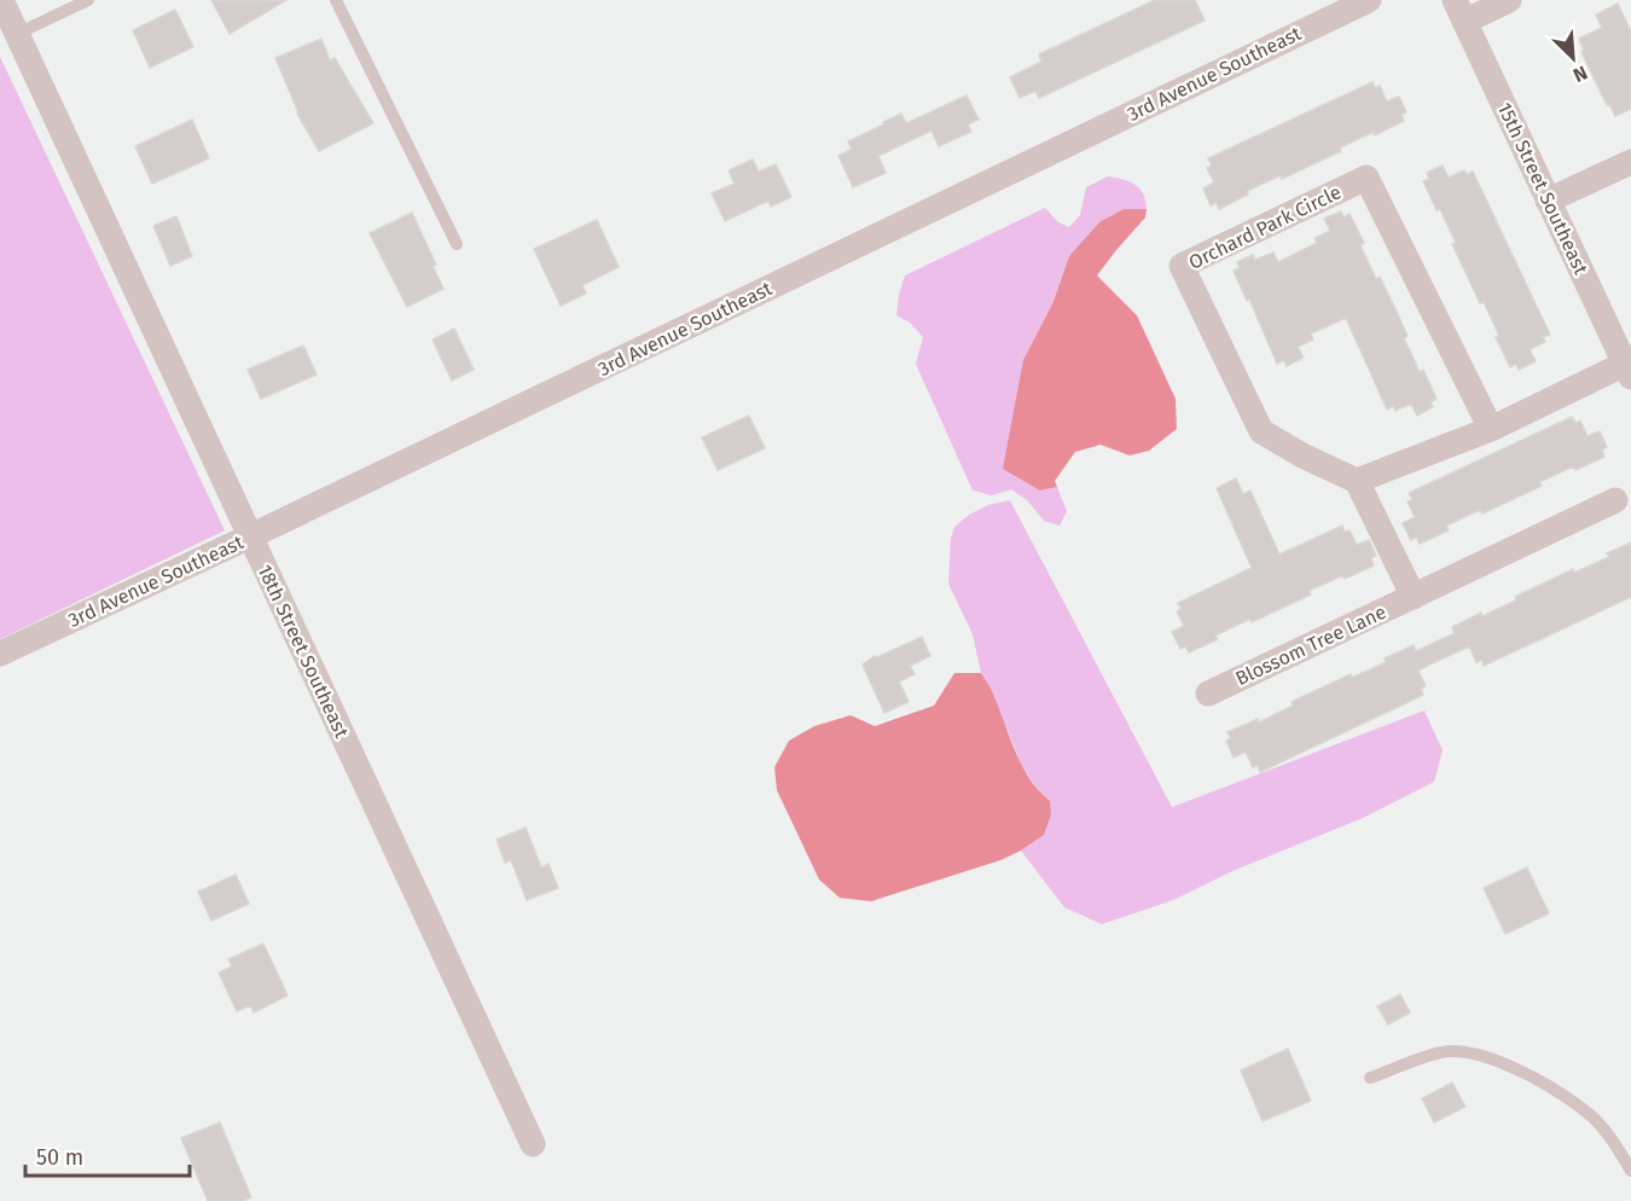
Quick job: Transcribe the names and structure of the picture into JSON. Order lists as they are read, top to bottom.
{
  "streets": {
    "street": [
      "3rd Avenue Southeast",
      "15th Street Southeast",
      "Orchard Park Circle",
      "Blossom Tree Lane",
      "18th Street Southeast"
    ]
  },
  "crossings": [
    ["3rd Avenue Southeast", "18th Street Southeast"]
  ],
  "scale_bar": "50 m",
  "north": "bottom right"
}
